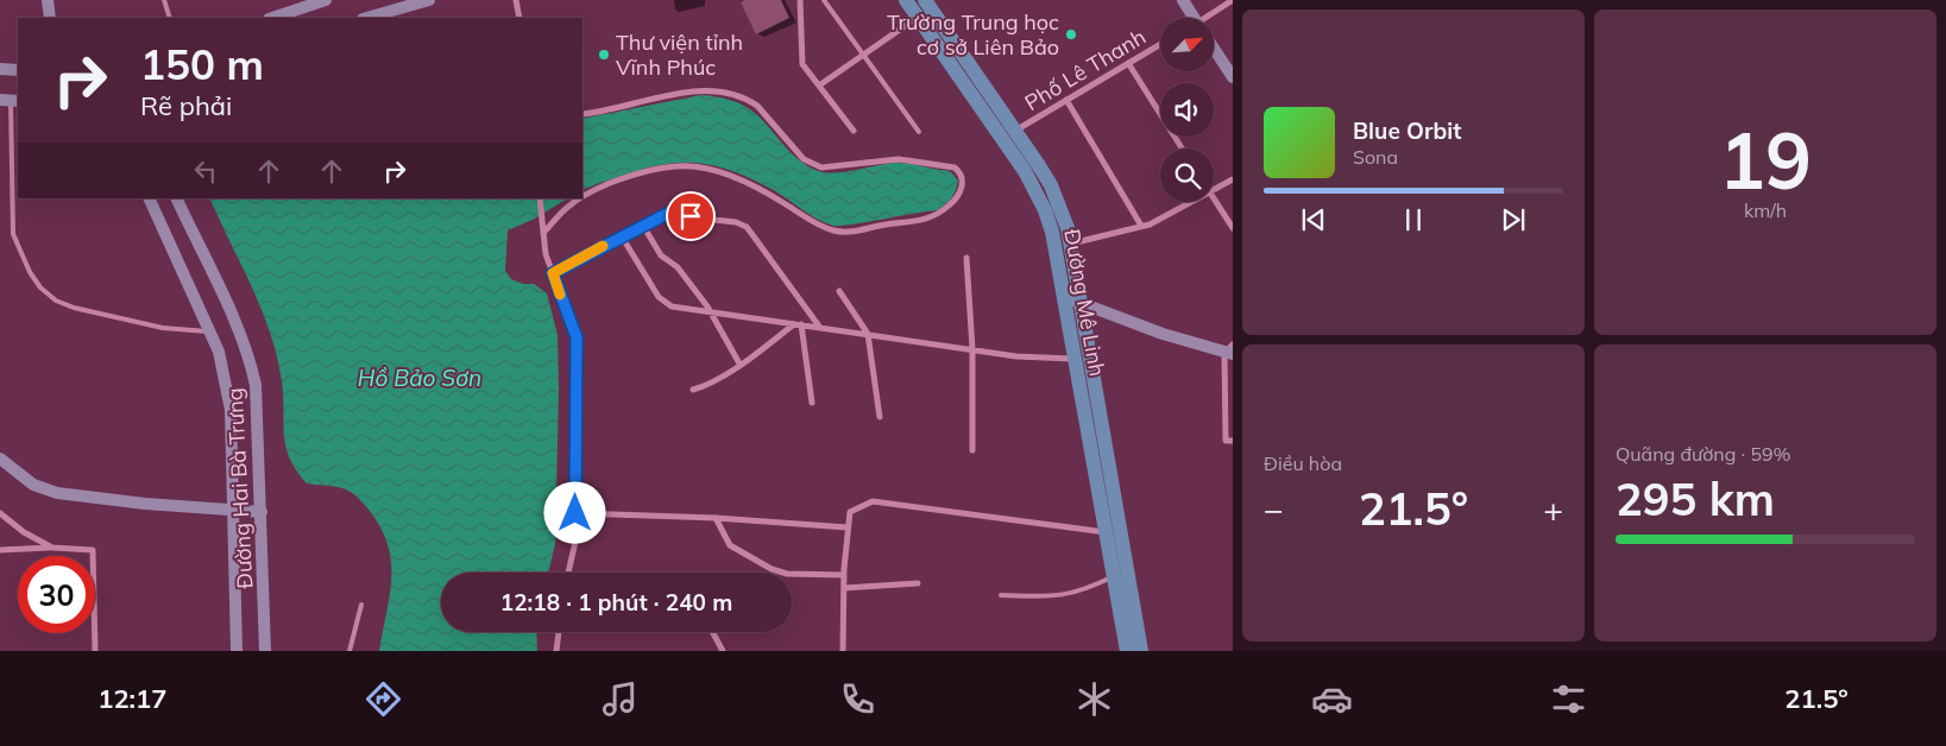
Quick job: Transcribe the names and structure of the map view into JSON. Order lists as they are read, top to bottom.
{
  "streets": {
    "main road": ["Đường Mê Linh", "Đường Hai Bà Trưng"],
    "street": ["Phố Lê Thanh"]
  },
  "crossings": [
    ["Phố Lê Thanh", "Đường Mê Linh"]
  ],
  "water": ["Hồ Bảo Sơn"],
  "places": ["Trường Trung học cơ sở Liên Bảo", "Thư viện tỉnh Vĩnh Phúc"],
  "north": "top right",
  "page": {
    "tile": [
      ["19", "km/h"],
      "Điều hòa",
      ["Quãng đường · 59%", "295 km"]
    ],
    "turn": ["150 m", "Rẽ phải"],
    "song": ["Blue Orbit", "Sona"],
    "heat": ["−", "21.5°", "+"],
    "limit": "30",
    "trip": "12:18 · 1 phút · 240 m",
    "tabs": ["12:17", "21.5°"]
  }
}
